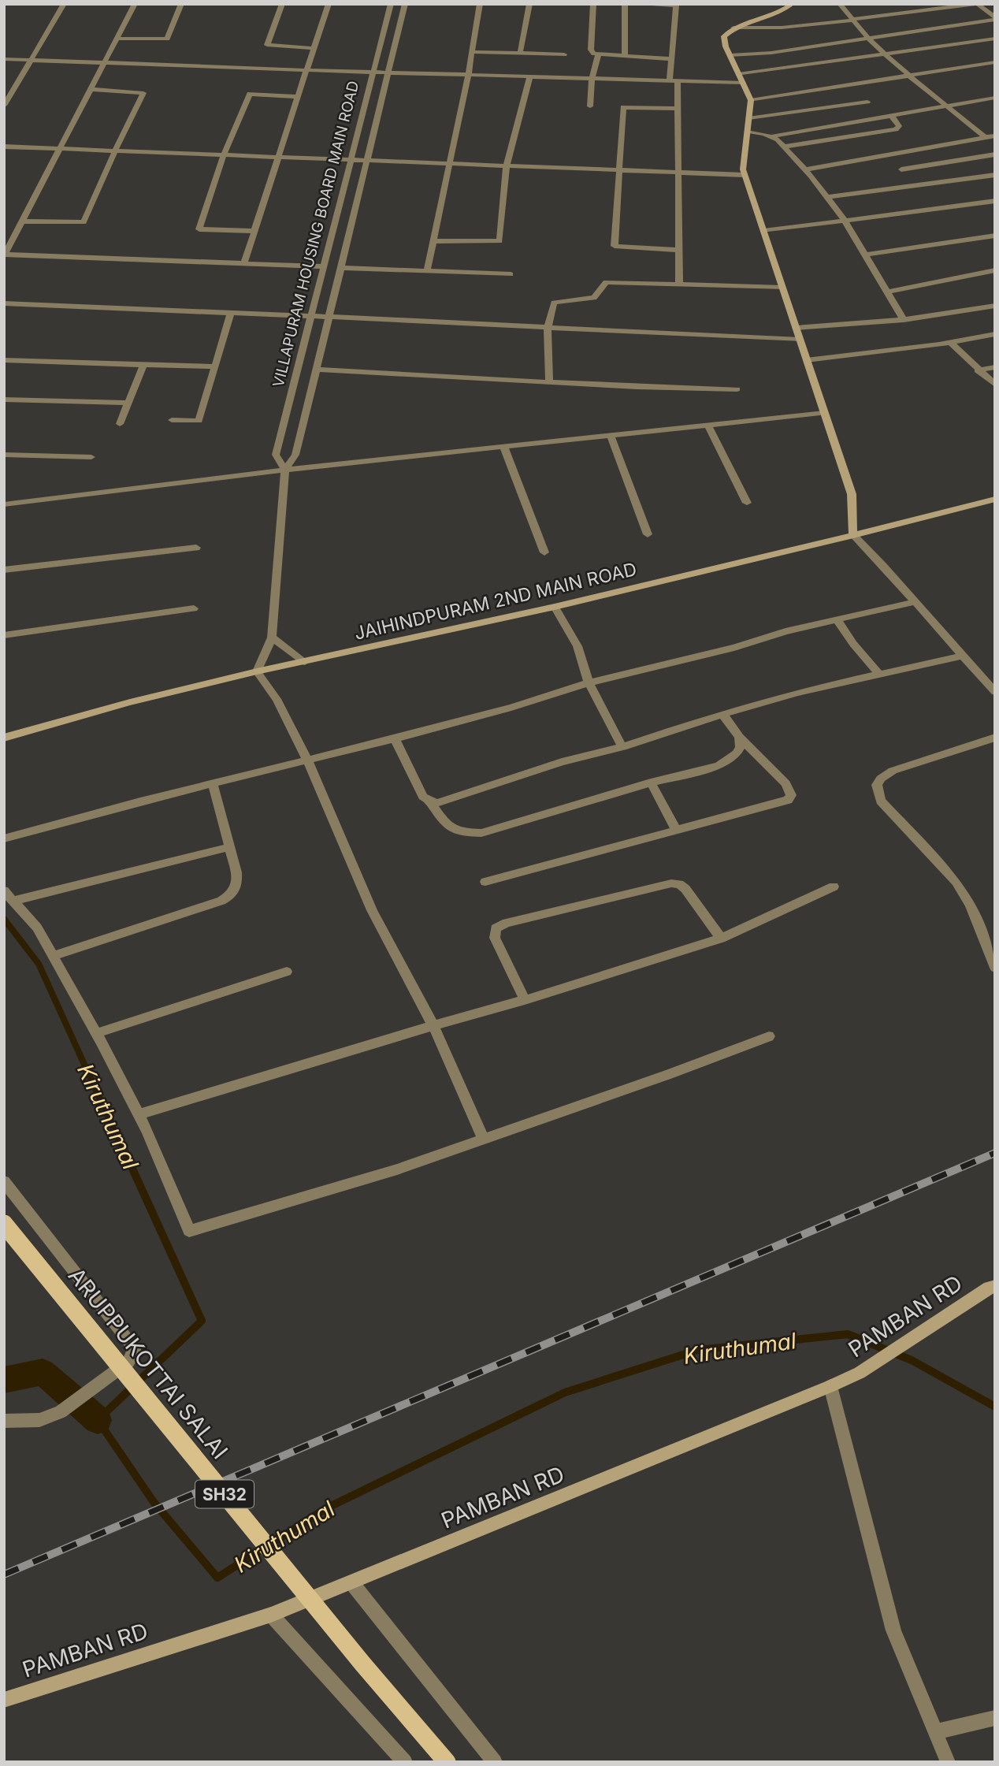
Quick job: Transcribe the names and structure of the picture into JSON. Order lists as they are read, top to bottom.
{
  "streets": {
    "main road": ["ARUPPUKOTTAI SALAI", "SH32"],
    "street": ["VILLAPURAM HOUSING BOARD MAIN ROAD", "JAIHINDPURAM 2ND MAIN ROAD", "PAMBAN RD"]
  },
  "crossings": [
    ["VILLAPURAM HOUSING BOARD MAIN ROAD", "JAIHINDPURAM 2ND MAIN ROAD"]
  ],
  "water": ["Kiruthumal"]
}
